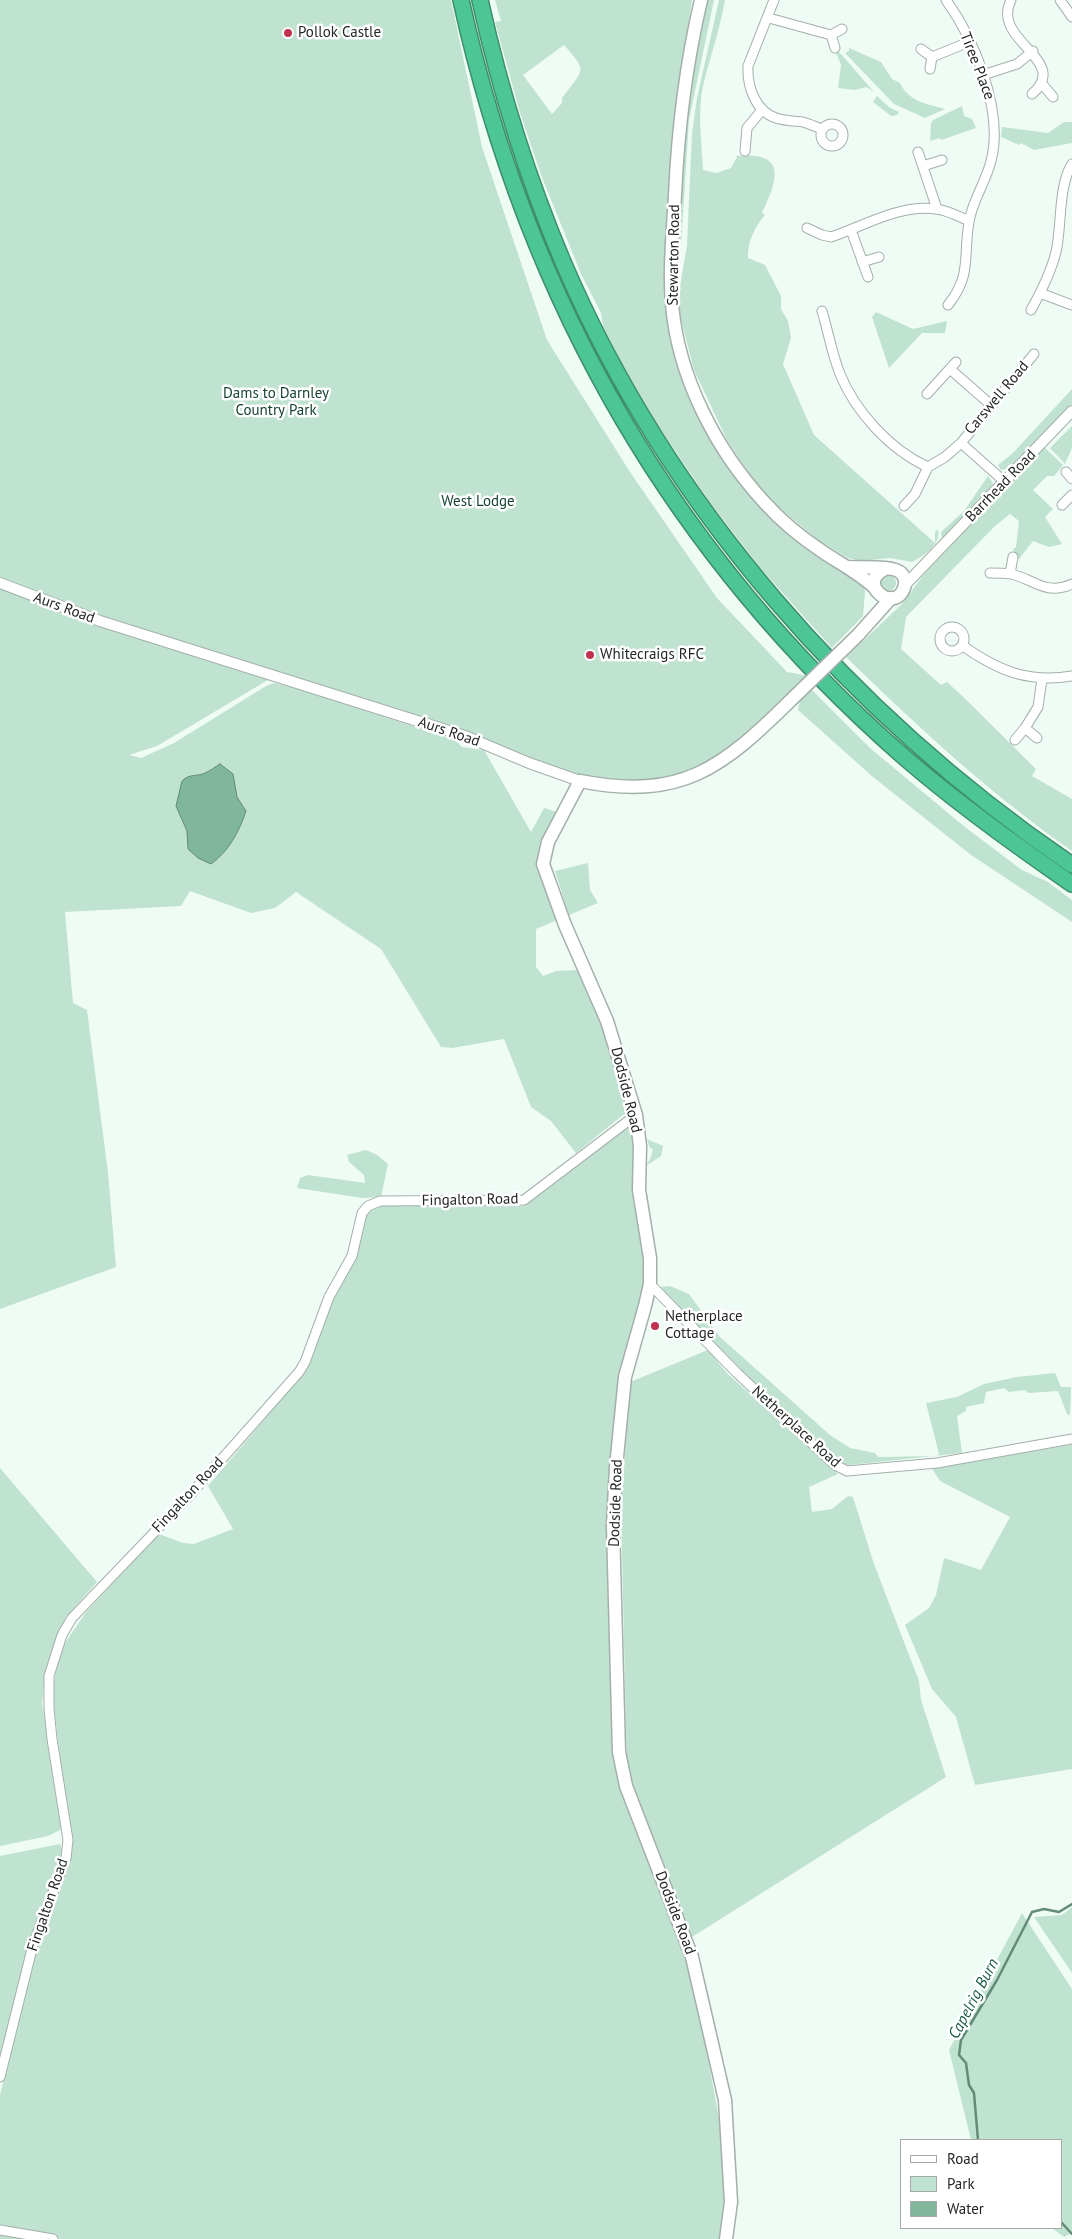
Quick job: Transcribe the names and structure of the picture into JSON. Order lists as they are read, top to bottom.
{
  "streets": {
    "main road": ["Stewarton Road", "Aurs Road", "Dodside Road"],
    "street": [
      "Tiree Place",
      "Carswell Road",
      "Barrhead Road",
      "Fingalton Road",
      "Netherplace Road"
    ]
  },
  "crossings": [
    ["Stewarton Road", "Barrhead Road"],
    ["Stewarton Road", "Aurs Road"],
    ["Barrhead Road", "Aurs Road"],
    ["Aurs Road", "Dodside Road"],
    ["Dodside Road", "Fingalton Road"],
    ["Dodside Road", "Netherplace Road"]
  ],
  "water": ["Capelrig Burn"],
  "parks": ["Dams to Darnley Country Park", "West Lodge"],
  "places": ["Pollok Castle", "Whitecraigs RFC", "Netherplace Cottage"],
  "legend": ["Road", "Park", "Water"]
}
